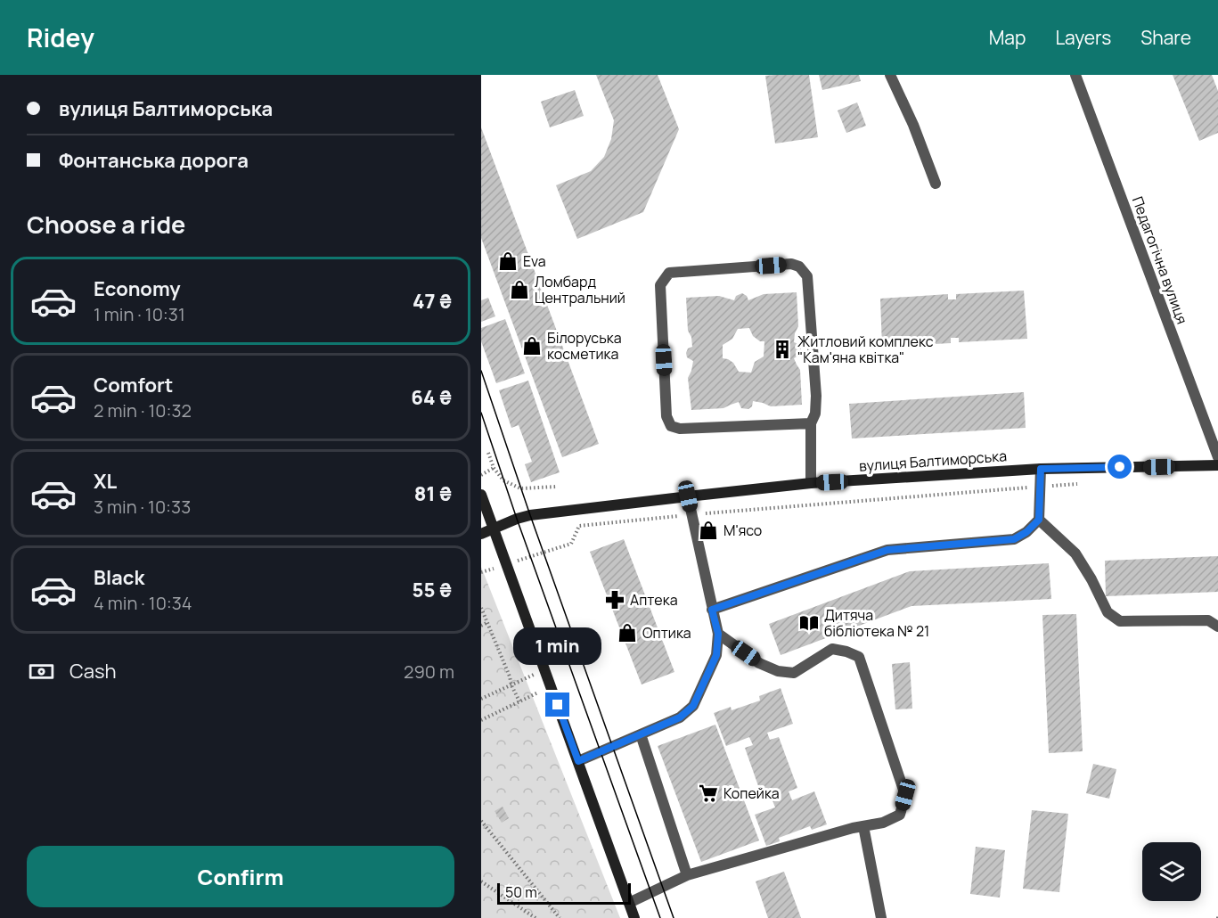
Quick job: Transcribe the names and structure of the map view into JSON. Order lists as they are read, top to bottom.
{
  "streets": {
    "main road": ["вулиця Балтиморська"],
    "street": ["Педагогічна вулиця"]
  },
  "places": {
    "shop": [
      "Eva",
      "Ломбард Центральний",
      "Білоруська косметика",
      "М'ясо",
      "Оптика"
    ],
    "building": ["Житловий комплекс \"Кам'яна квітка\""],
    "pharmacy": ["Аптека"],
    "library": ["Дитяча бібліотека № 21"],
    "supermarket": ["Копейка"]
  },
  "scale_bar": "50 m",
  "page": {
    "header": "Ridey",
    "nav": ["Map", "Layers", "Share"],
    "banner": ["вулиця Балтиморська", "Фонтанська дорога"],
    "heading": "Choose a ride",
    "list": [
      {
        "name": "Economy",
        "note": "1 min · 10:31",
        "value": "47 ₴"
      },
      {
        "name": "Comfort",
        "note": "2 min · 10:32",
        "value": "64 ₴"
      },
      {
        "name": "XL",
        "note": "3 min · 10:33",
        "value": "81 ₴"
      },
      {
        "name": "Black",
        "note": "4 min · 10:34",
        "value": "55 ₴"
      }
    ],
    "bubble": "1 min",
    "pay": ["Cash", "290 m"],
    "buttons": "Confirm",
    "scale": "50 m"
  }
}
